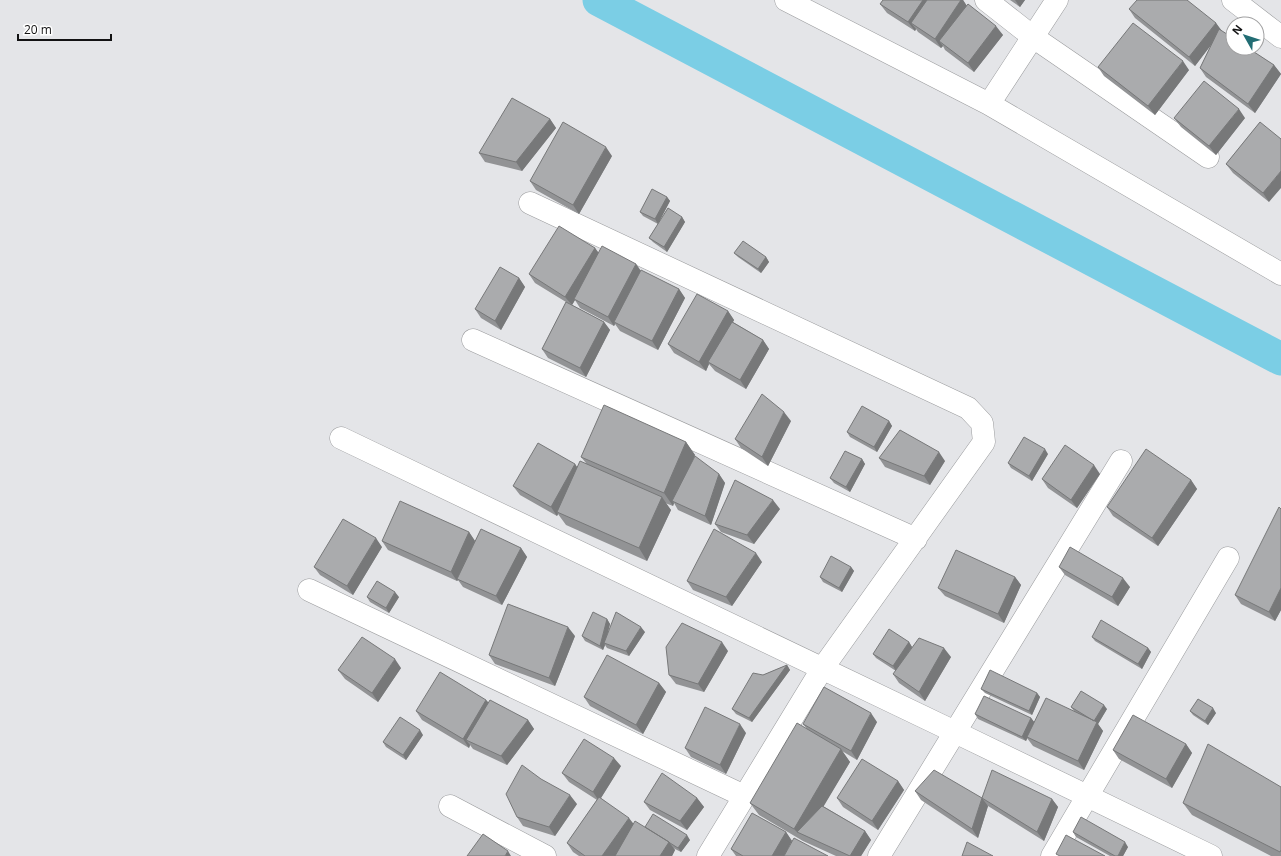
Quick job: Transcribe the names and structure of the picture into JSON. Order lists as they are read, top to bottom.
{
  "scale_bar": "20 m",
  "north": "top left"
}
